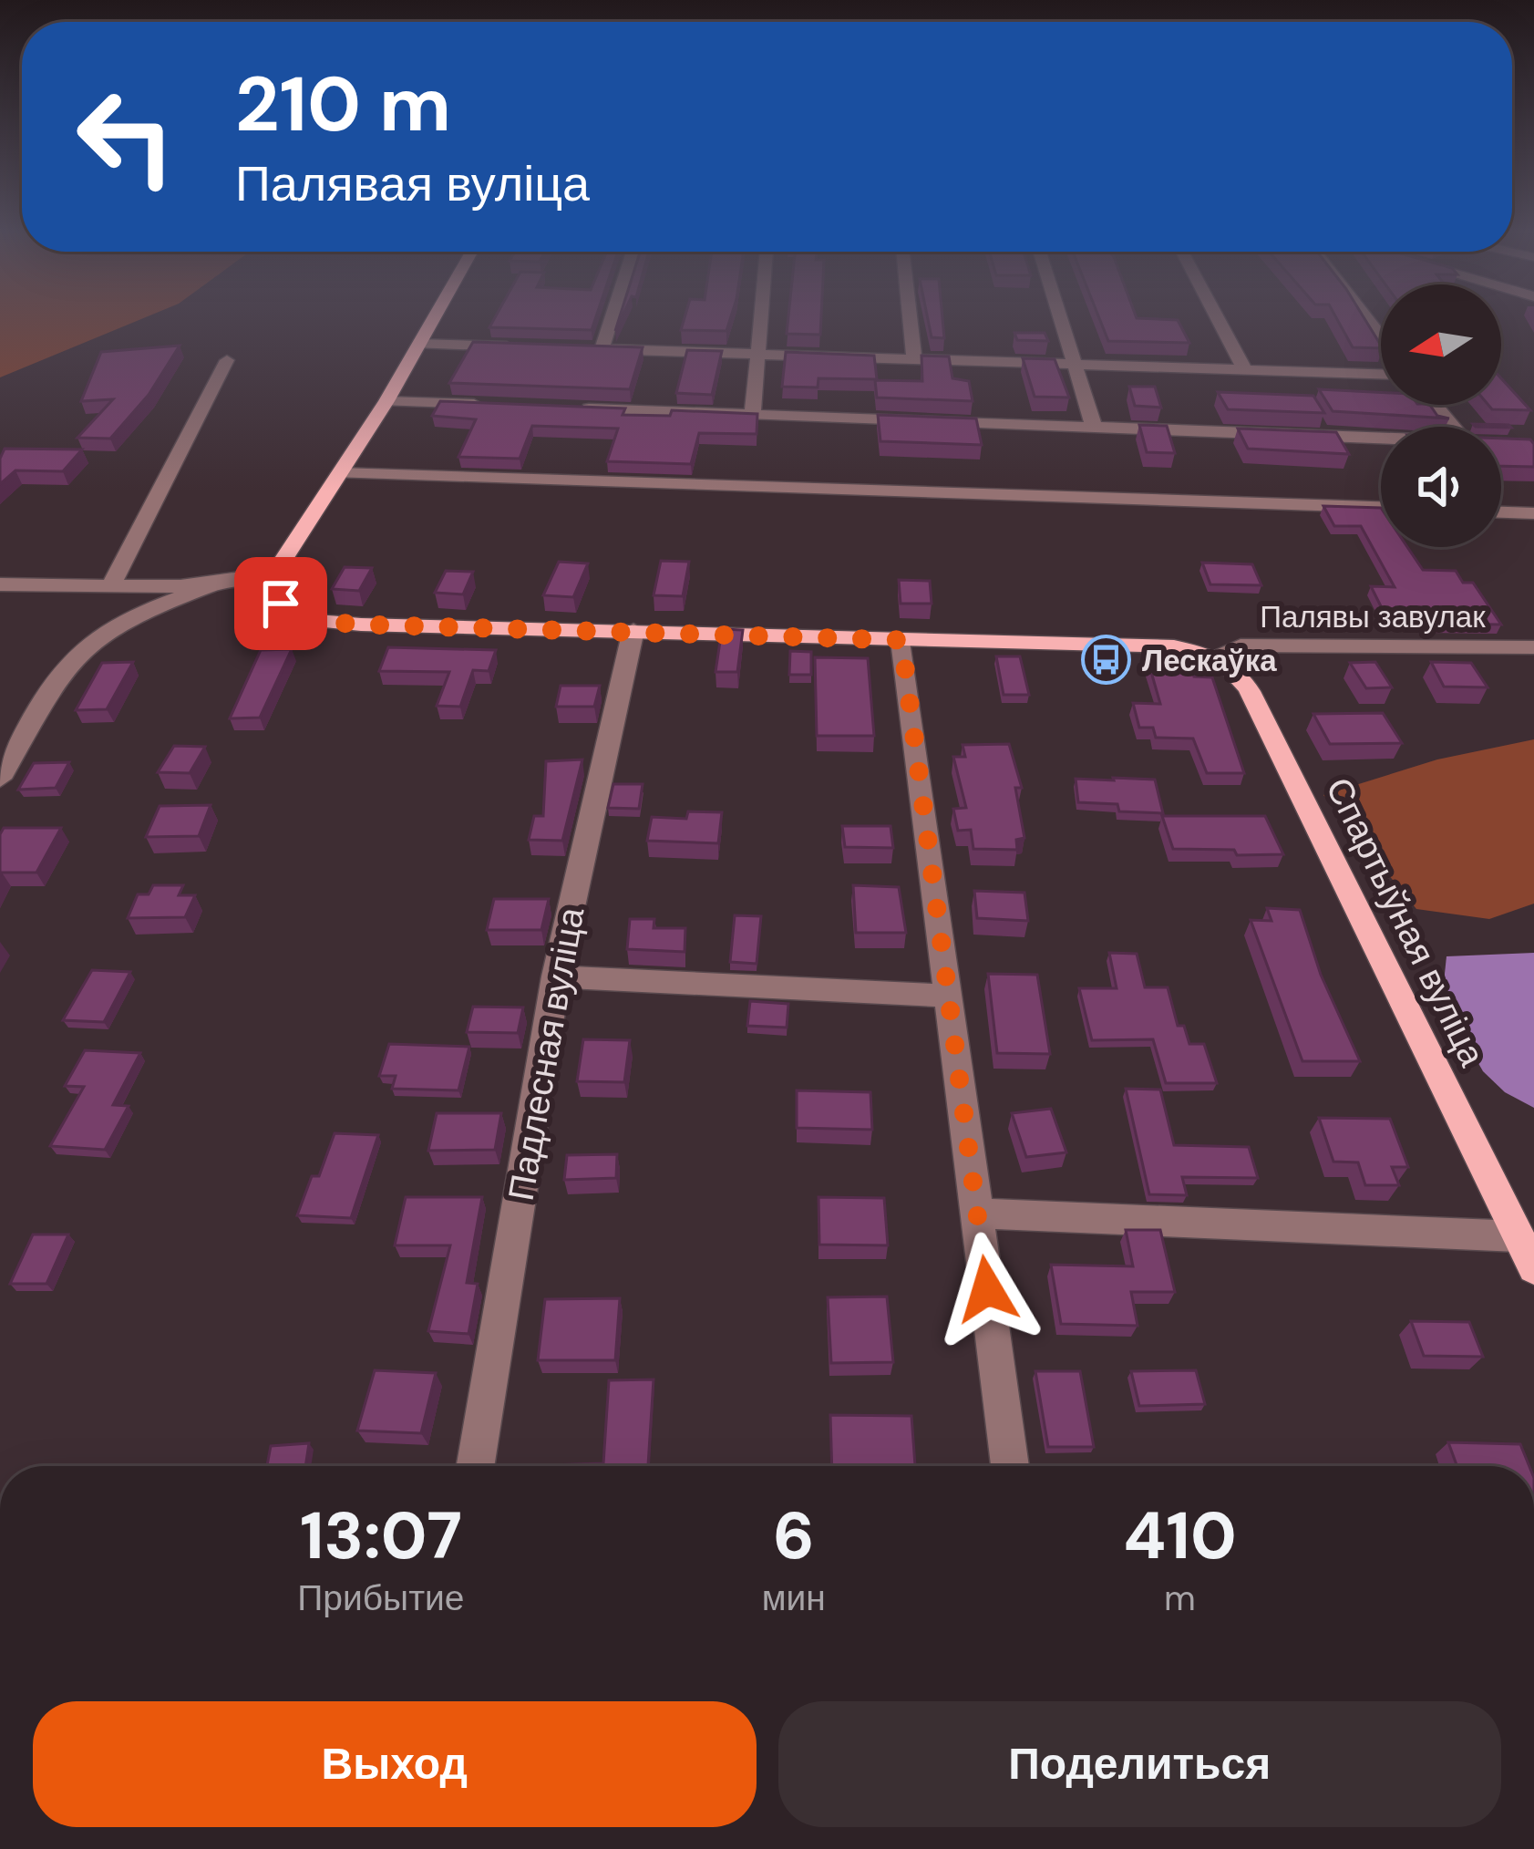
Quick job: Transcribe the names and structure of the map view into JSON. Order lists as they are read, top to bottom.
{
  "streets": {
    "main road": ["Спартыўная вуліца"],
    "street": ["Палявы завулак", "Падлесная вуліца"]
  },
  "crossings": [
    ["Палявы завулак", "Спартыўная вуліца"],
    ["Спартыўная вуліца", "Падлесная вуліца"]
  ],
  "places": {
    "bus stop": ["Лескаўка"]
  },
  "north": "left",
  "page": {
    "turn": ["210 m", "Палявая вуліца"],
    "eta": [
      "13:07",
      "Прибытие",
      "6",
      "мин",
      "410",
      "m"
    ],
    "buttons": ["Выход", "Поделиться"]
  }
}
